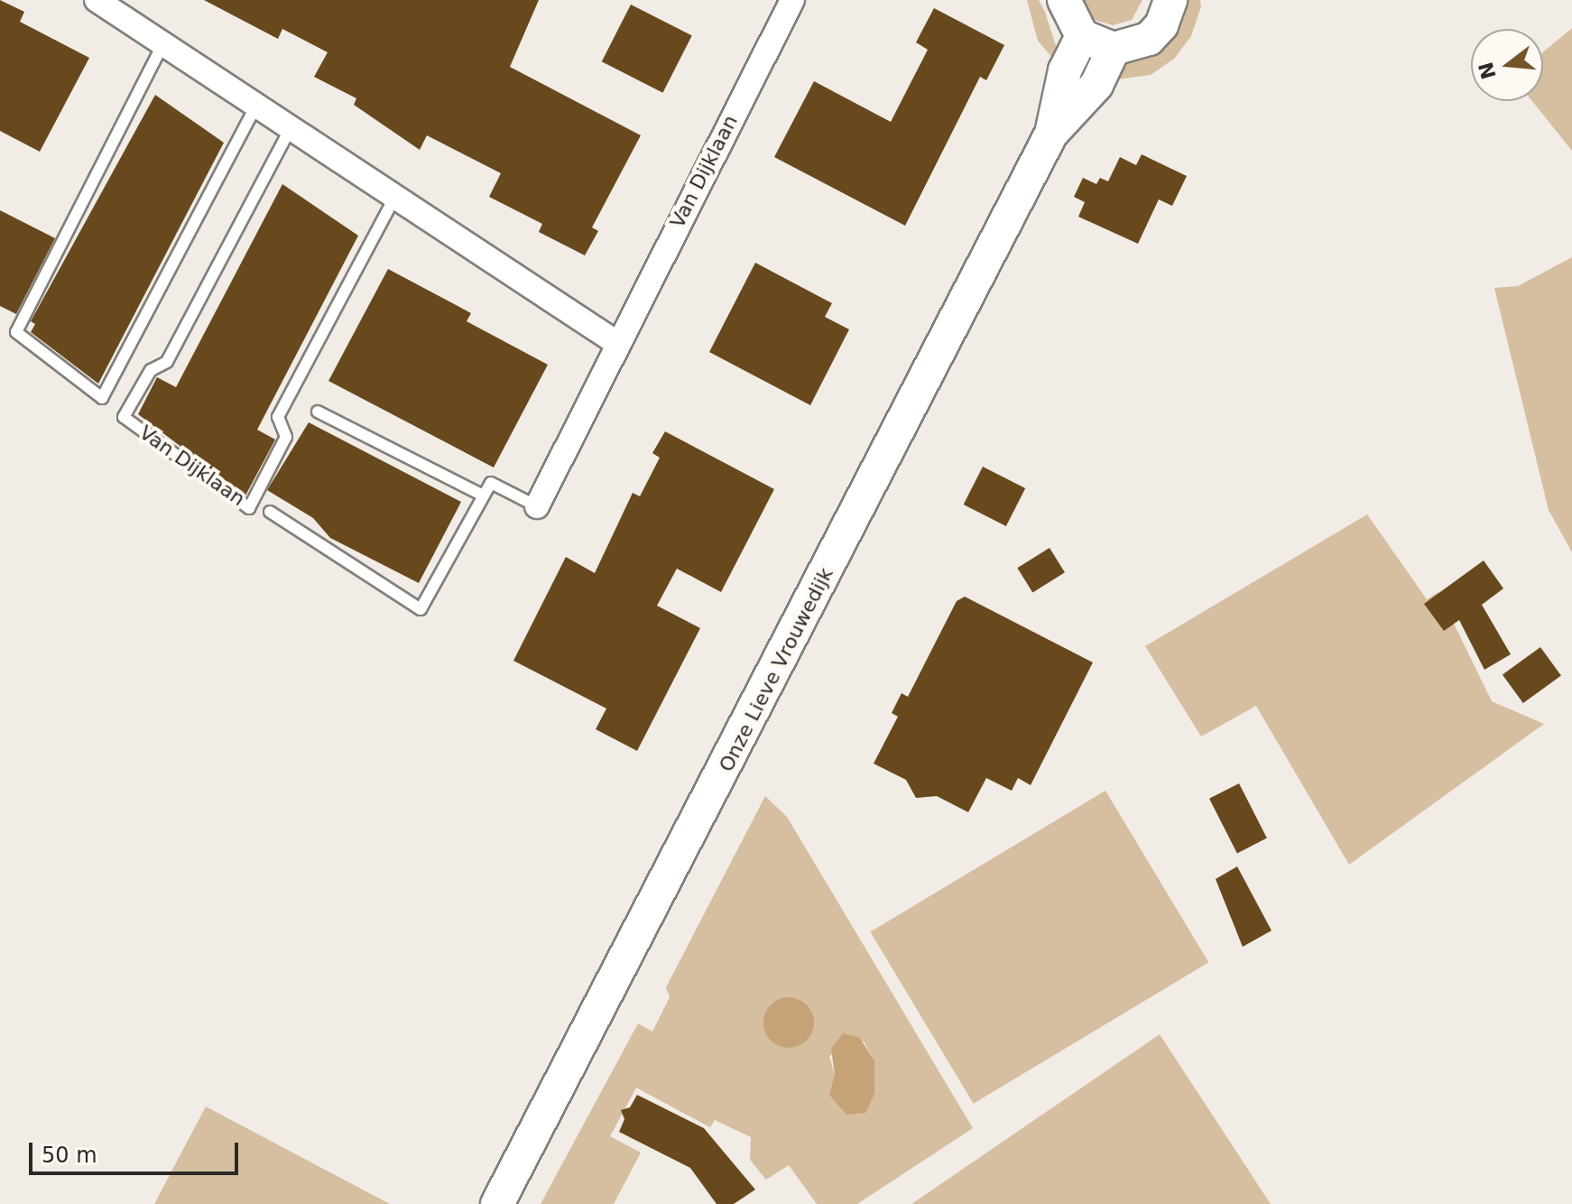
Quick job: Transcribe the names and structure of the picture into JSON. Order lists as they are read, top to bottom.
{
  "streets": {
    "main road": ["Onze Lieve Vrouwedijk"],
    "street": ["Van Dijklaan"]
  },
  "scale_bar": "50 m",
  "north": "left"
}
